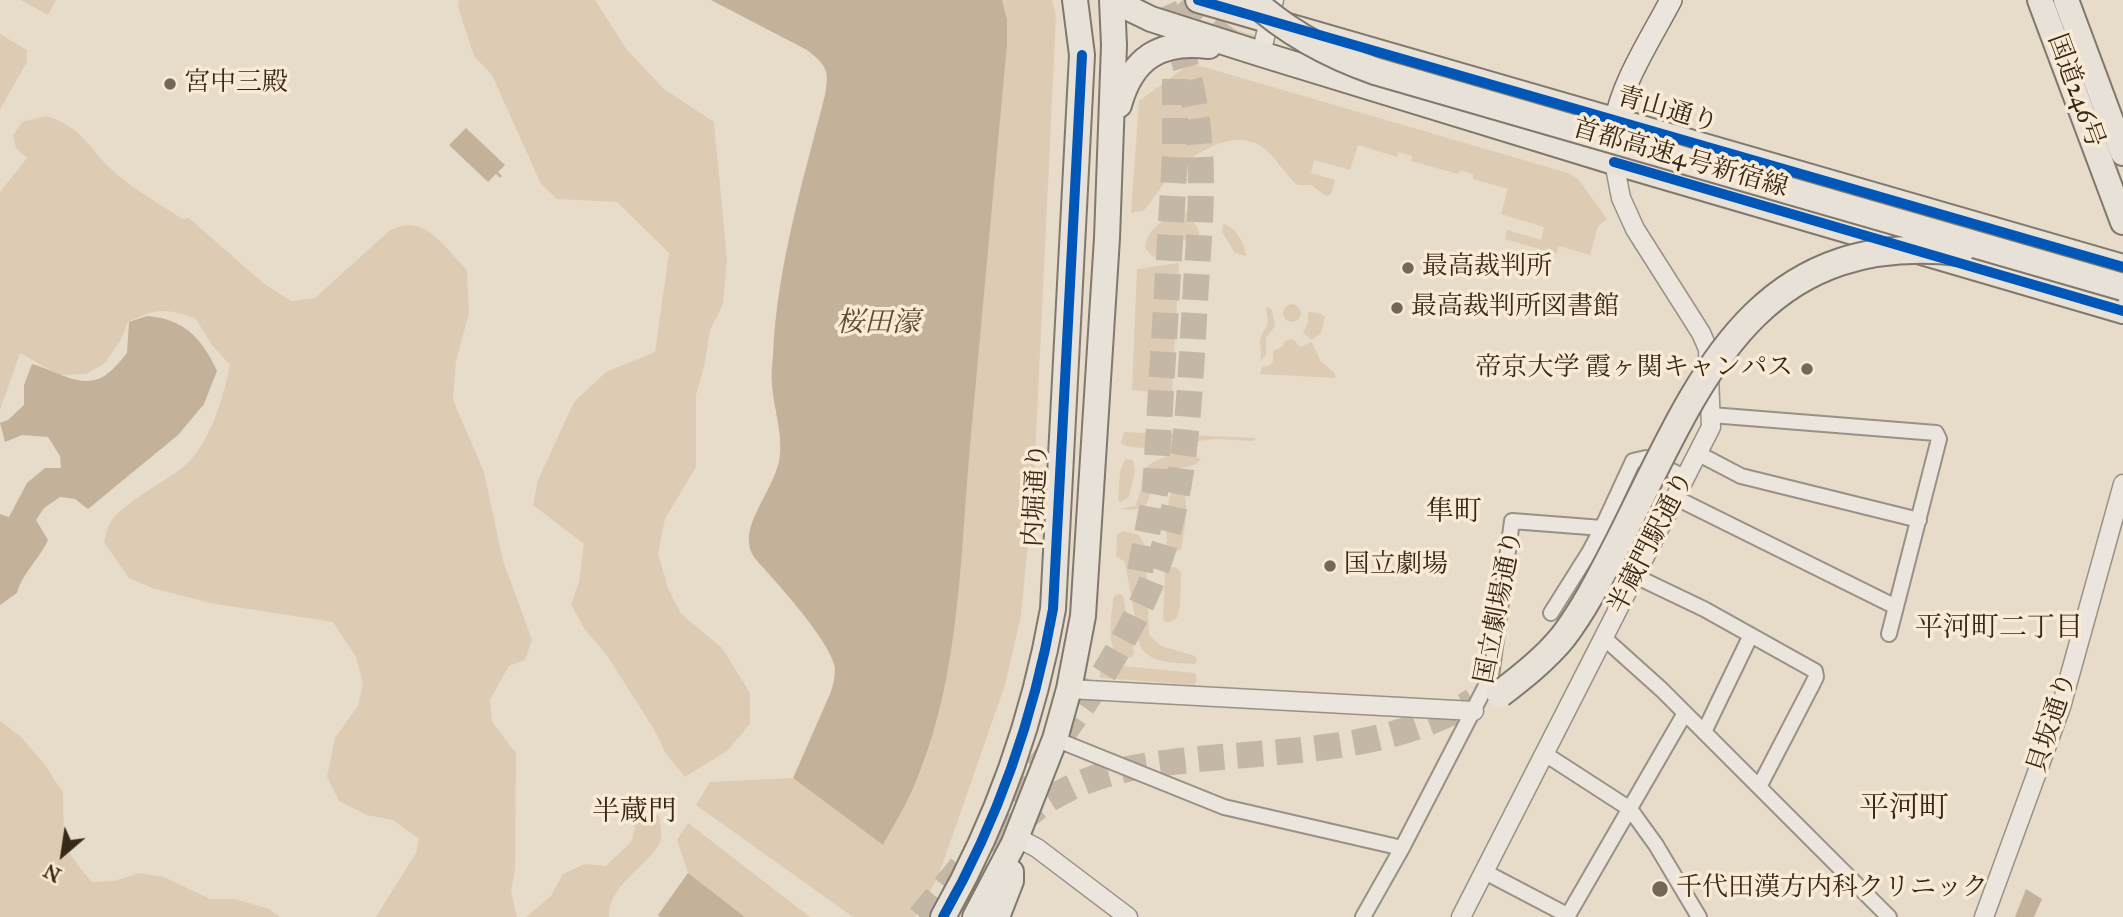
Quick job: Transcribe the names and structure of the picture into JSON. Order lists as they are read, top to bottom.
{
  "streets": {
    "highway": [
      "国道246号",
      "青山通り",
      "首都高速4号新宿線",
      "内堀通り"
    ],
    "street": ["半蔵門駅通り", "国立劇場通り", "貝坂通り"]
  },
  "districts": [
    "隼町",
    "平河町二丁目",
    "平河町",
    "半蔵門"
  ],
  "water": ["桜田濠"],
  "places": [
    "宮中三殿",
    "最高裁判所",
    "最高裁判所図書館",
    "帝京大学 霞ヶ関キャンパス",
    "国立劇場",
    "千代田漢方内科クリニック"
  ],
  "north": "bottom left"
}
